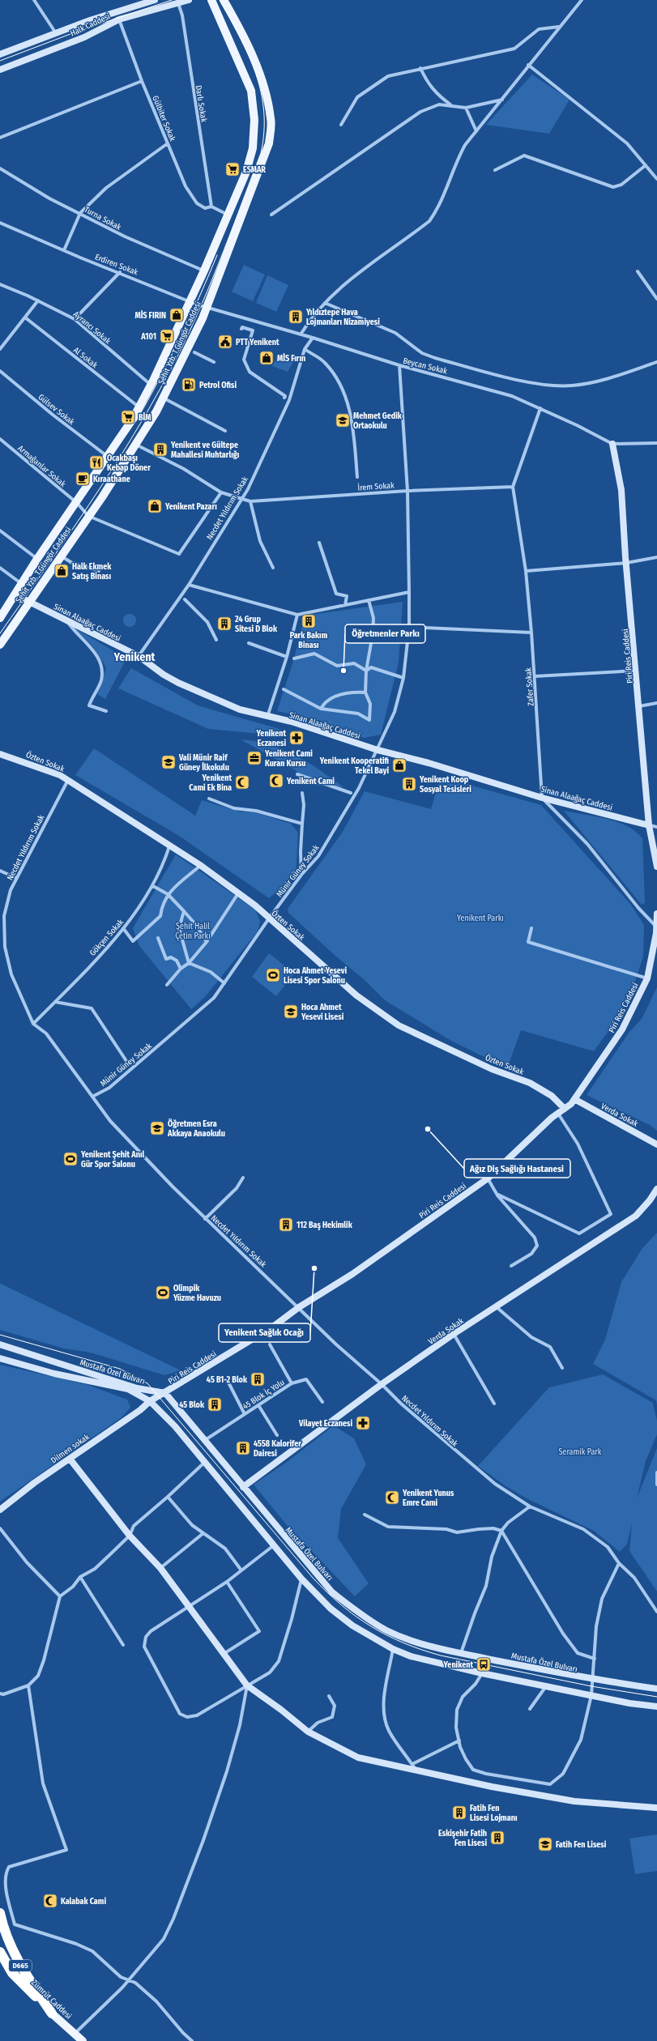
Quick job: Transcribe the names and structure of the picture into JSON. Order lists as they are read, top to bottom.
{
  "streets": {
    "highway": ["D665", "Zümrüt Caddesi"],
    "main road": [
      "Halk Caddesi",
      "Şehit Yzb. T.Güngör Caddesi",
      "Sinan Alaağaç Caddesi",
      "Piri Reis Caddesi",
      "Özten Sokak",
      "Verda Sokak",
      "Mustafa Özel Bulvarı",
      "Dilmen sokak"
    ],
    "street": [
      "Darlı Sokak",
      "Gülbiter Sokak",
      "Turna Sokak",
      "Erdiren Sokak",
      "Ayrancı Sokak",
      "Al Sokak",
      "Beycan Sokak",
      "Gülsev Sokak",
      "Armağanlar Sokak",
      "İrem Sokak",
      "Necdet Yıldırım Sokak",
      "Zafer Sokak",
      "Münir Güney Sokak",
      "Gökçen Sokak",
      "45 Blok İç Yolu"
    ]
  },
  "crossings": [
    ["Halk Caddesi", "Darlı Sokak"],
    ["Halk Caddesi", "Gülbiter Sokak"],
    ["Darlı Sokak", "Gülbiter Sokak"],
    ["Turna Sokak", "Şehit Yzb. T.Güngör Caddesi"],
    ["Erdiren Sokak", "Şehit Yzb. T.Güngör Caddesi"],
    ["Erdiren Sokak", "Beycan Sokak"],
    ["Ayrancı Sokak", "Şehit Yzb. T.Güngör Caddesi"],
    ["Şehit Yzb. T.Güngör Caddesi", "Al Sokak"],
    ["Şehit Yzb. T.Güngör Caddesi", "Gülsev Sokak"],
    ["Şehit Yzb. T.Güngör Caddesi", "Armağanlar Sokak"],
    ["Şehit Yzb. T.Güngör Caddesi", "İrem Sokak"],
    ["Şehit Yzb. T.Güngör Caddesi", "Sinan Alaağaç Caddesi"],
    ["Beycan Sokak", "Necdet Yıldırım Sokak"],
    ["Beycan Sokak", "Piri Reis Caddesi"],
    ["Beycan Sokak", "Zafer Sokak"],
    ["Beycan Sokak", "Münir Güney Sokak"],
    ["İrem Sokak", "Necdet Yıldırım Sokak"],
    ["İrem Sokak", "Zafer Sokak"],
    ["İrem Sokak", "Münir Güney Sokak"],
    ["Necdet Yıldırım Sokak", "Sinan Alaağaç Caddesi"],
    ["Necdet Yıldırım Sokak", "Piri Reis Caddesi"],
    ["Necdet Yıldırım Sokak", "Özten Sokak"],
    ["Necdet Yıldırım Sokak", "Münir Güney Sokak"],
    ["Necdet Yıldırım Sokak", "Gökçen Sokak"],
    ["Necdet Yıldırım Sokak", "Verda Sokak"],
    ["Sinan Alaağaç Caddesi", "Piri Reis Caddesi"],
    ["Sinan Alaağaç Caddesi", "Zafer Sokak"],
    ["Sinan Alaağaç Caddesi", "Münir Güney Sokak"],
    ["Piri Reis Caddesi", "Özten Sokak"],
    ["Piri Reis Caddesi", "Verda Sokak"],
    ["Piri Reis Caddesi", "Mustafa Özel Bulvarı"],
    ["Piri Reis Caddesi", "Dilmen sokak"],
    ["Özten Sokak", "Münir Güney Sokak"],
    ["Özten Sokak", "Gökçen Sokak"],
    ["Verda Sokak", "Mustafa Özel Bulvarı"],
    ["Mustafa Özel Bulvarı", "45 Blok İç Yolu"],
    ["D665", "Zümrüt Caddesi"]
  ],
  "districts": ["Yenikent"],
  "parks": ["Yenikent Parkı", "Şehit Halil Çetin Parkı", "Seramik Park"],
  "places": {
    "supermarket": ["ESMAR", "A101", "BİM"],
    "shop": [
      "MİS FIRIN",
      "MİS Fırın",
      "Yenikent Pazarı",
      "Halk Ekmek Satış Binası",
      "Yenikent Kooperatifi Tekel Bayi"
    ],
    "building": [
      "Yıldıztepe Hava Lojmanları Nizamiyesi",
      "Yenikent ve Gültepe Mahallesi Muhtarlığı",
      "Park Bakım Binası",
      "24 Grup Sitesi D Blok",
      "Yenikent Koop Sosyal Tesisleri",
      "112 Baş Hekimlik",
      "45 B1-2 Blok",
      "45 Blok",
      "4558 Kalorifer Dairesi",
      "Fatih Fen Lisesi Lojmanı",
      "Eskişehir Fatih Fen Lisesi"
    ],
    "public building": ["PTT Yenikent"],
    "fuel station": ["Petrol Ofisi"],
    "school or university": [
      "Mehmet Gedik Ortaokulu",
      "Vali Münir Raif Güney İlkokulu",
      "Hoca Ahmet Yesevi Lisesi",
      "Öğretmen Esra Akkaya Anaokulu",
      "Fatih Fen Lisesi"
    ],
    "restaurant": ["Ocakbaşı Kebap Döner"],
    "cafe": ["Kıraathane"],
    "other": ["Öğretmenler Parkı", "Ağız Diş Sağlığı Hastanesi", "Yenikent Sağlık Ocağı"],
    "pharmacy": ["Yenikent Eczanesi", "Vilayet Eczanesi"],
    "office": ["Yenikent Cami Kuran Kursu"],
    "mosque": [
      "Yenikent Cami",
      "Yenikent Cami Ek Bina",
      "Yenikent Yunus Emre Cami",
      "Kalabak Cami"
    ],
    "sports": ["Hoca Ahmet Yesevi Lisesi Spor Salonu", "Yenikent Şehit Anıl Gür Spor Salonu", "Olimpik Yüzme Havuzu"],
    "bus stop": ["Yenikent"]
  }
}
